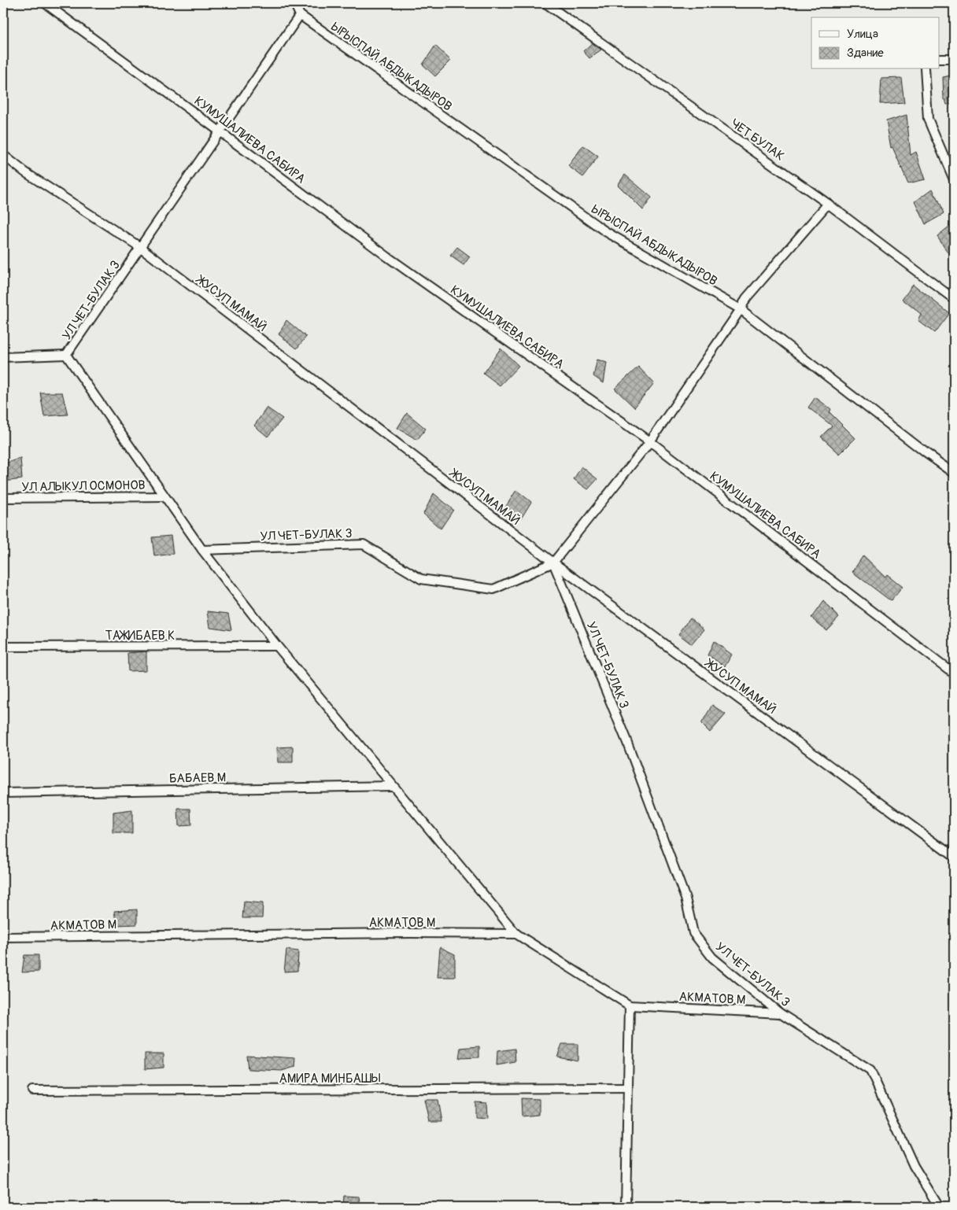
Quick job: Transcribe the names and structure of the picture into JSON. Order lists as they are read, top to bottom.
{
  "streets": {
    "street": [
      "ЫРЫСПАЙ АБДЫКАДЫРОВ",
      "КУМУШАЛИЕВА САБИРА",
      "ЧЕТ БУЛАК",
      "УЛ ЧЕТ-БУЛАК 3",
      "ЖУСУП МАМАЙ",
      "УЛ АЛЫКУЛ ОСМОНОВ",
      "ТАЖИБАЕВ К",
      "БАБАЕВ М",
      "АКМАТОВ М",
      "АМИРА МИНБАШЫ"
    ]
  },
  "crossings": [
    ["ЫРЫСПАЙ АБДЫКАДЫРОВ", "УЛ ЧЕТ-БУЛАК 3"],
    ["КУМУШАЛИЕВА САБИРА", "УЛ ЧЕТ-БУЛАК 3"],
    ["УЛ ЧЕТ-БУЛАК 3", "ЖУСУП МАМАЙ"],
    ["УЛ ЧЕТ-БУЛАК 3", "УЛ АЛЫКУЛ ОСМОНОВ"],
    ["УЛ ЧЕТ-БУЛАК 3", "АКМАТОВ М"]
  ],
  "legend": ["Улица", "Здание"]
}
